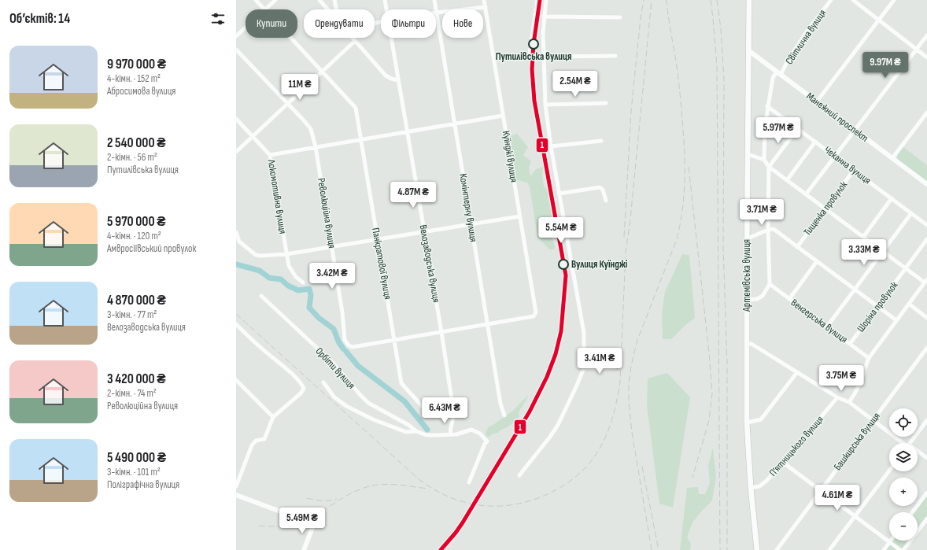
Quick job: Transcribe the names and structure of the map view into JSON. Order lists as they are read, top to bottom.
{
  "streets": {
    "main road": ["Артемівська вулиця"],
    "street": [
      "Світлична вулиця",
      "Манежний проспект",
      "Куїнджі вулиця",
      "Чеканна вулиця",
      "Локомотивна вулиця",
      "Комінтерну вулиця",
      "Тищенка провулок",
      "Революційна вулиця",
      "Панкратової вулиця",
      "Велозаводська вулиця",
      "Шоріна провулок",
      "Венгерська вулиця",
      "Орбіти вулиця",
      "Башкирська вулиця",
      "П’ятницького вулиця"
    ]
  },
  "crossings": [
    ["Світлична вулиця", "Манежний проспект"],
    ["Манежний проспект", "Артемівська вулиця"],
    ["Куїнджі вулиця", "Революційна вулиця"],
    ["Чеканна вулиця", "Тищенка провулок"],
    ["Комінтерну вулиця", "Революційна вулиця"],
    ["Революційна вулиця", "Панкратової вулиця"],
    ["Революційна вулиця", "Велозаводська вулиця"],
    ["Артемівська вулиця", "Венгерська вулиця"],
    ["Артемівська вулиця", "П’ятницького вулиця"],
    ["Шоріна провулок", "Венгерська вулиця"]
  ],
  "places": ["Путилівська вулиця", "Вулиця Куїнджі"],
  "lines": ["transit line 1"],
  "page": {
    "heading": "Об’єктів: 14",
    "chip": [
      "Купити",
      "Орендувати",
      "Фільтри",
      "Нове"
    ],
    "list": [
      {
        "name": "9 970 000 ₴",
        "note": "4-кімн. · 152 m² · Абросимова вулиця"
      },
      {
        "name": "2 540 000 ₴",
        "note": "2-кімн. · 56 m² · Путилівська вулиця"
      },
      {
        "name": "5 970 000 ₴",
        "note": "4-кімн. · 120 m² · Амвросіївський провулок"
      },
      {
        "name": "4 870 000 ₴",
        "note": "3-кімн. · 77 m² · Велозаводська вулиця"
      },
      {
        "name": "3 420 000 ₴",
        "note": "2-кімн. · 74 m² · Революційна вулиця"
      },
      {
        "name": "5 490 000 ₴",
        "note": "3-кімн. · 101 m² · Поліграфічна вулиця"
      }
    ],
    "price": [
      "9.97M ₴",
      "2.54M ₴",
      "11M ₴",
      "5.97M ₴",
      "4.87M ₴",
      "3.71M ₴",
      "5.54M ₴",
      "3.33M ₴",
      "3.42M ₴",
      "3.41M ₴",
      "3.75M ₴",
      "6.43M ₴",
      "4.61M ₴",
      "5.49M ₴"
    ],
    "map_buttons": ["+", "−"]
  }
}
